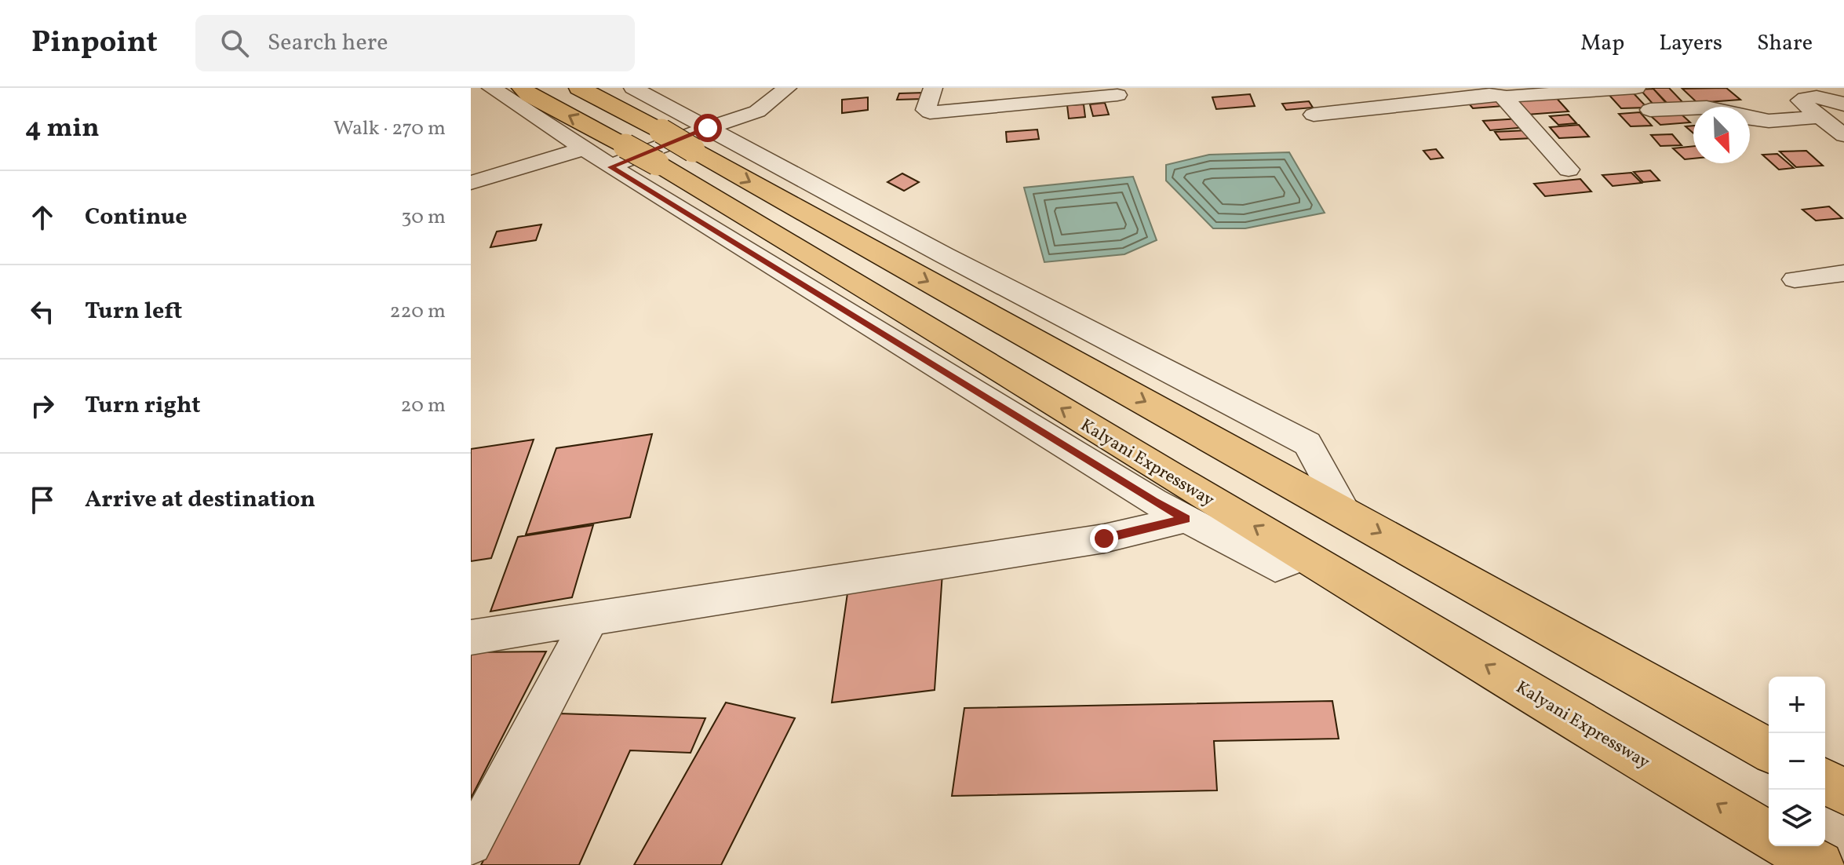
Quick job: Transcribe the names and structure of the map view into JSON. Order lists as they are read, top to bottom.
{
  "streets": {
    "highway": ["Kalyani Expressway"]
  },
  "north": "bottom right",
  "page": {
    "header": "Pinpoint",
    "search": "Search here",
    "nav": ["Map", "Layers", "Share"],
    "heading": ["4 min", "Walk · 270 m"],
    "list": [
      ["Continue", "30 m"],
      ["Turn left", "220 m"],
      ["Turn right", "20 m"],
      "Arrive at destination"
    ],
    "map_buttons": ["+", "−"]
  }
}
